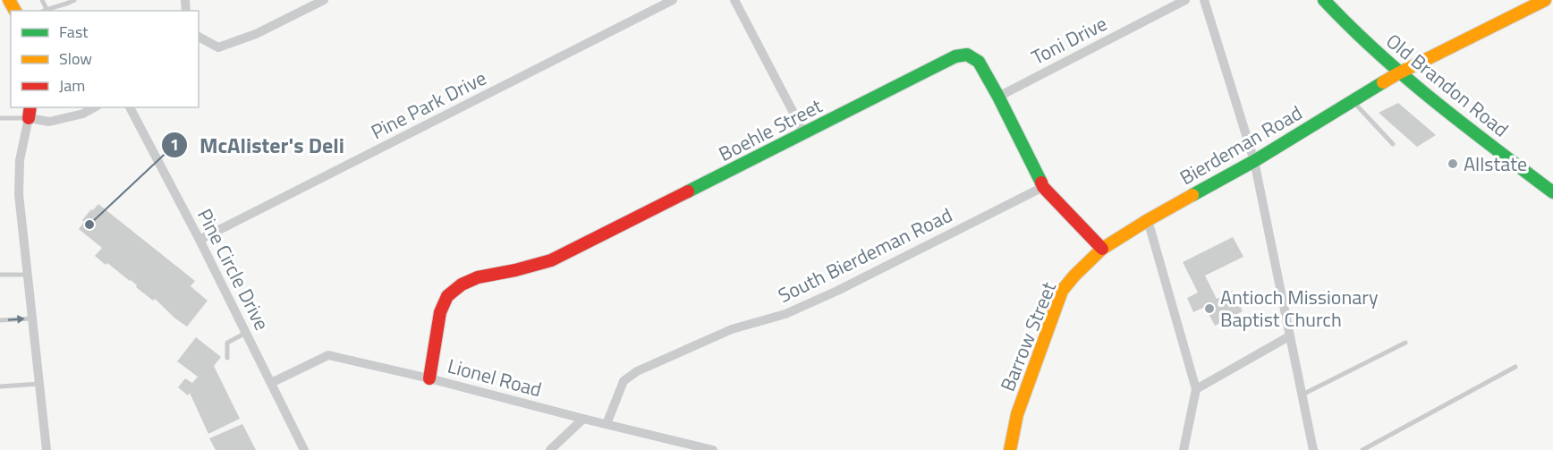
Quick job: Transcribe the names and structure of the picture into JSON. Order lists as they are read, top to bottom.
{
  "streets": {
    "street": [
      "Toni Drive",
      "Old Brandon Road",
      "Pine Park Drive",
      "Boehle Street",
      "Bierdeman Road",
      "South Bierdeman Road",
      "Pine Circle Drive",
      "Barrow Street",
      "Lionel Road"
    ]
  },
  "crossings": [
    ["Toni Drive", "Boehle Street"],
    ["Old Brandon Road", "Bierdeman Road"],
    ["Pine Park Drive", "Pine Circle Drive"],
    ["Boehle Street", "Bierdeman Road"],
    ["Boehle Street", "South Bierdeman Road"],
    ["Boehle Street", "Barrow Street"],
    ["Boehle Street", "Lionel Road"],
    ["Bierdeman Road", "Barrow Street"],
    ["South Bierdeman Road", "Lionel Road"],
    ["Pine Circle Drive", "Lionel Road"]
  ],
  "places": ["Allstate", "McAlister's Deli", "Antioch Missionary Baptist Church"],
  "legend": ["Fast", "Slow", "Jam"]
}
